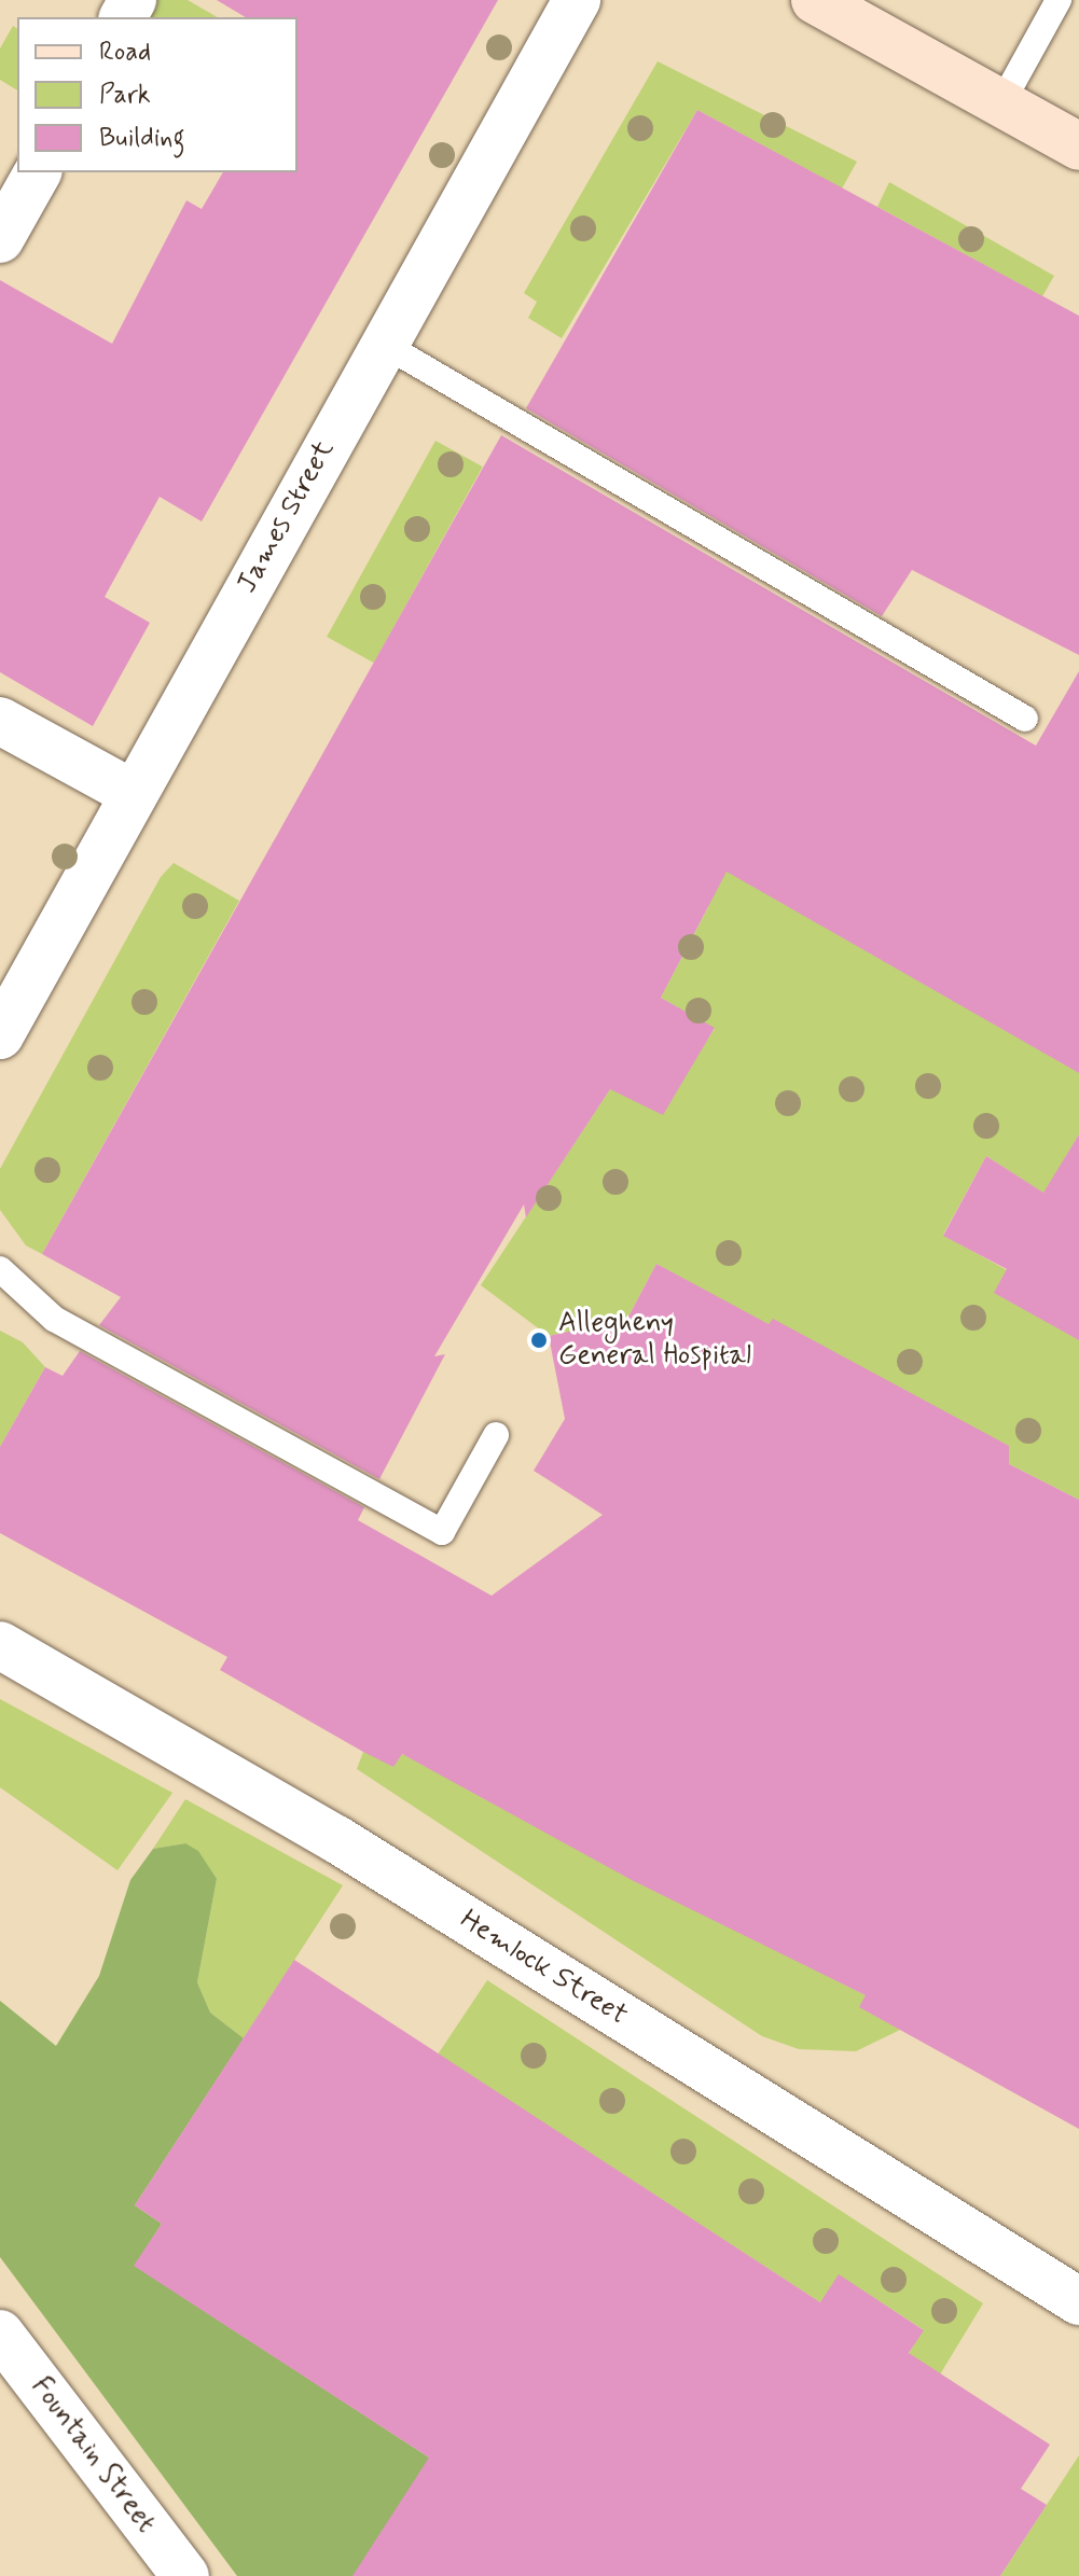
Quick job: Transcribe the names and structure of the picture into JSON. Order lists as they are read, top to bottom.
{
  "streets": {
    "street": ["James Street", "Hemlock Street", "Fountain Street"]
  },
  "places": ["Allegheny General Hospital"],
  "legend": ["Road", "Park", "Building"]
}
